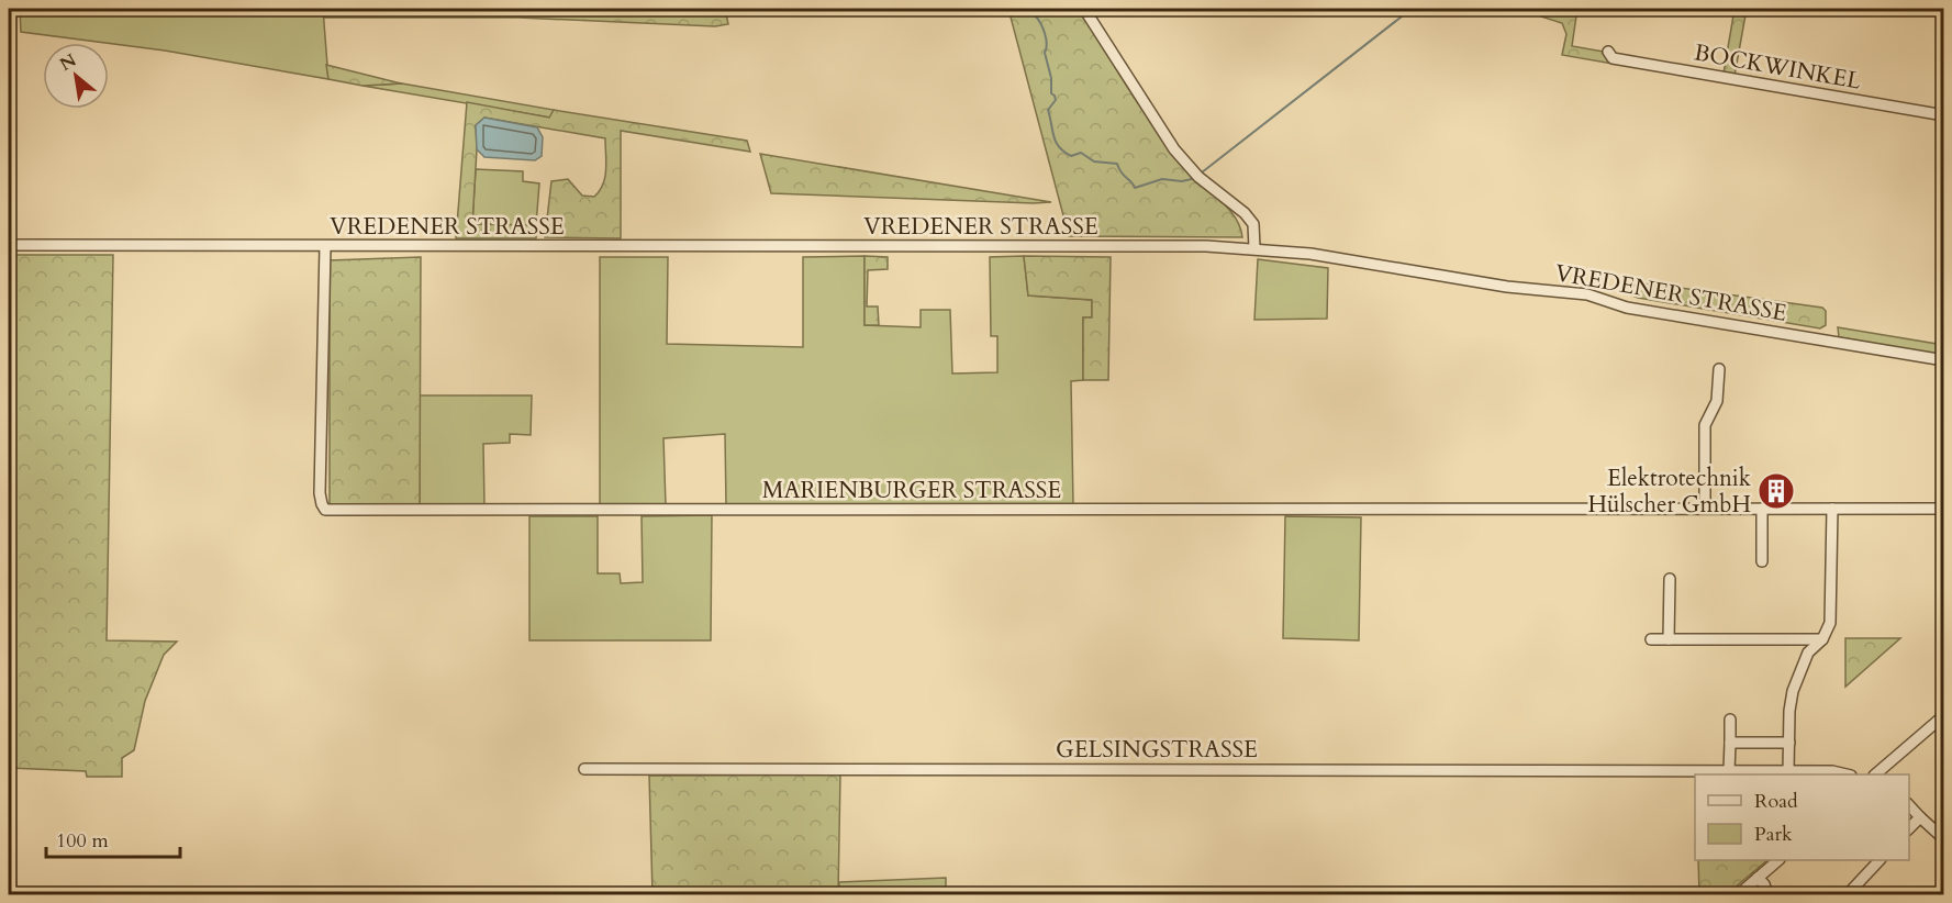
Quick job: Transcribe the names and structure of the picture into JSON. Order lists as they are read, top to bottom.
{
  "streets": {
    "street": [
      "BOCKWINKEL",
      "VREDENER STRASSE",
      "MARIENBURGER STRASSE",
      "GELSINGSTRASSE"
    ]
  },
  "crossings": [
    ["VREDENER STRASSE", "MARIENBURGER STRASSE"]
  ],
  "places": {
    "building": ["Elektrotechnik Hülscher GmbH"]
  },
  "legend": ["Road", "Park"],
  "scale_bar": "100 m",
  "north": "top left"
}
